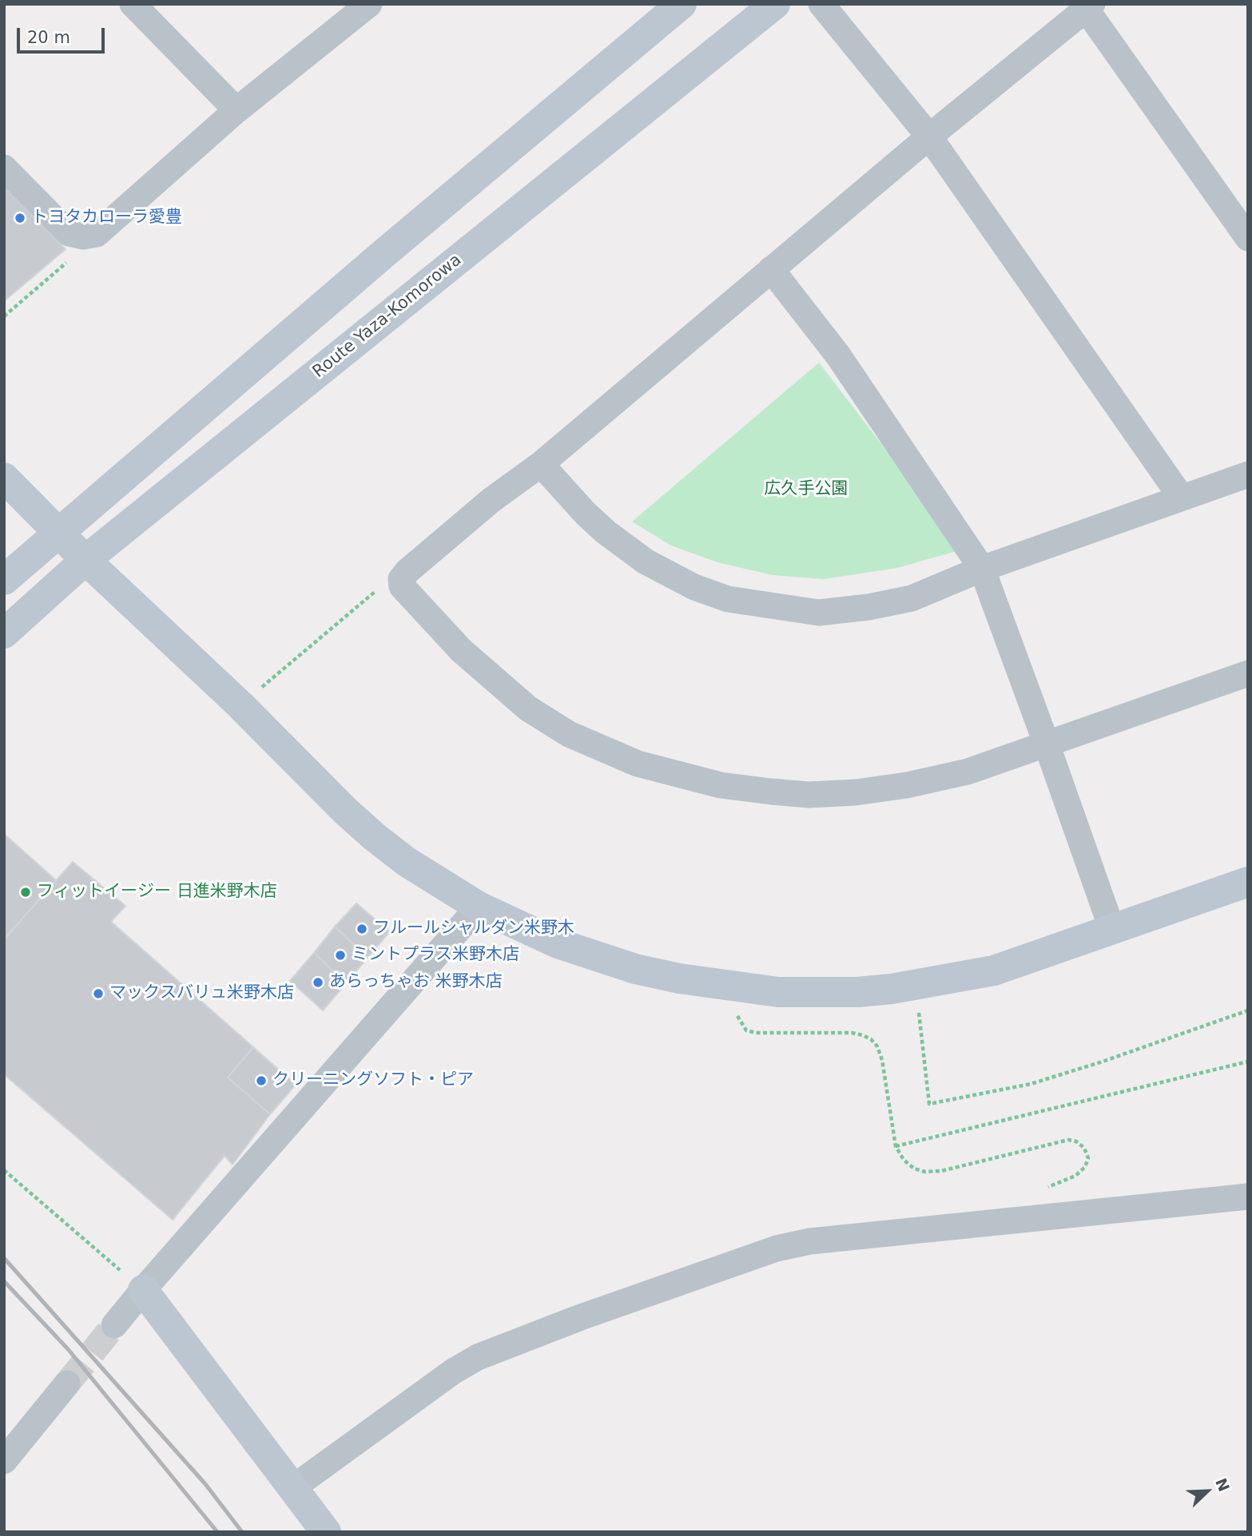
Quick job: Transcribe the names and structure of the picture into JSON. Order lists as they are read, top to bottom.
{
  "streets": {
    "main road": ["Route Yaza-Komorowa"]
  },
  "parks": ["広久手公園"],
  "places": [
    "トヨタカローラ愛豊",
    "フィットイージー 日進米野木店",
    "フルールシャルダン米野木",
    "ミントプラス米野木店",
    "あらっちゃお 米野木店",
    "マックスバリュ米野木店",
    "クリーニングソフト・ピア"
  ],
  "scale_bar": "20 m",
  "north": "top right"
}
